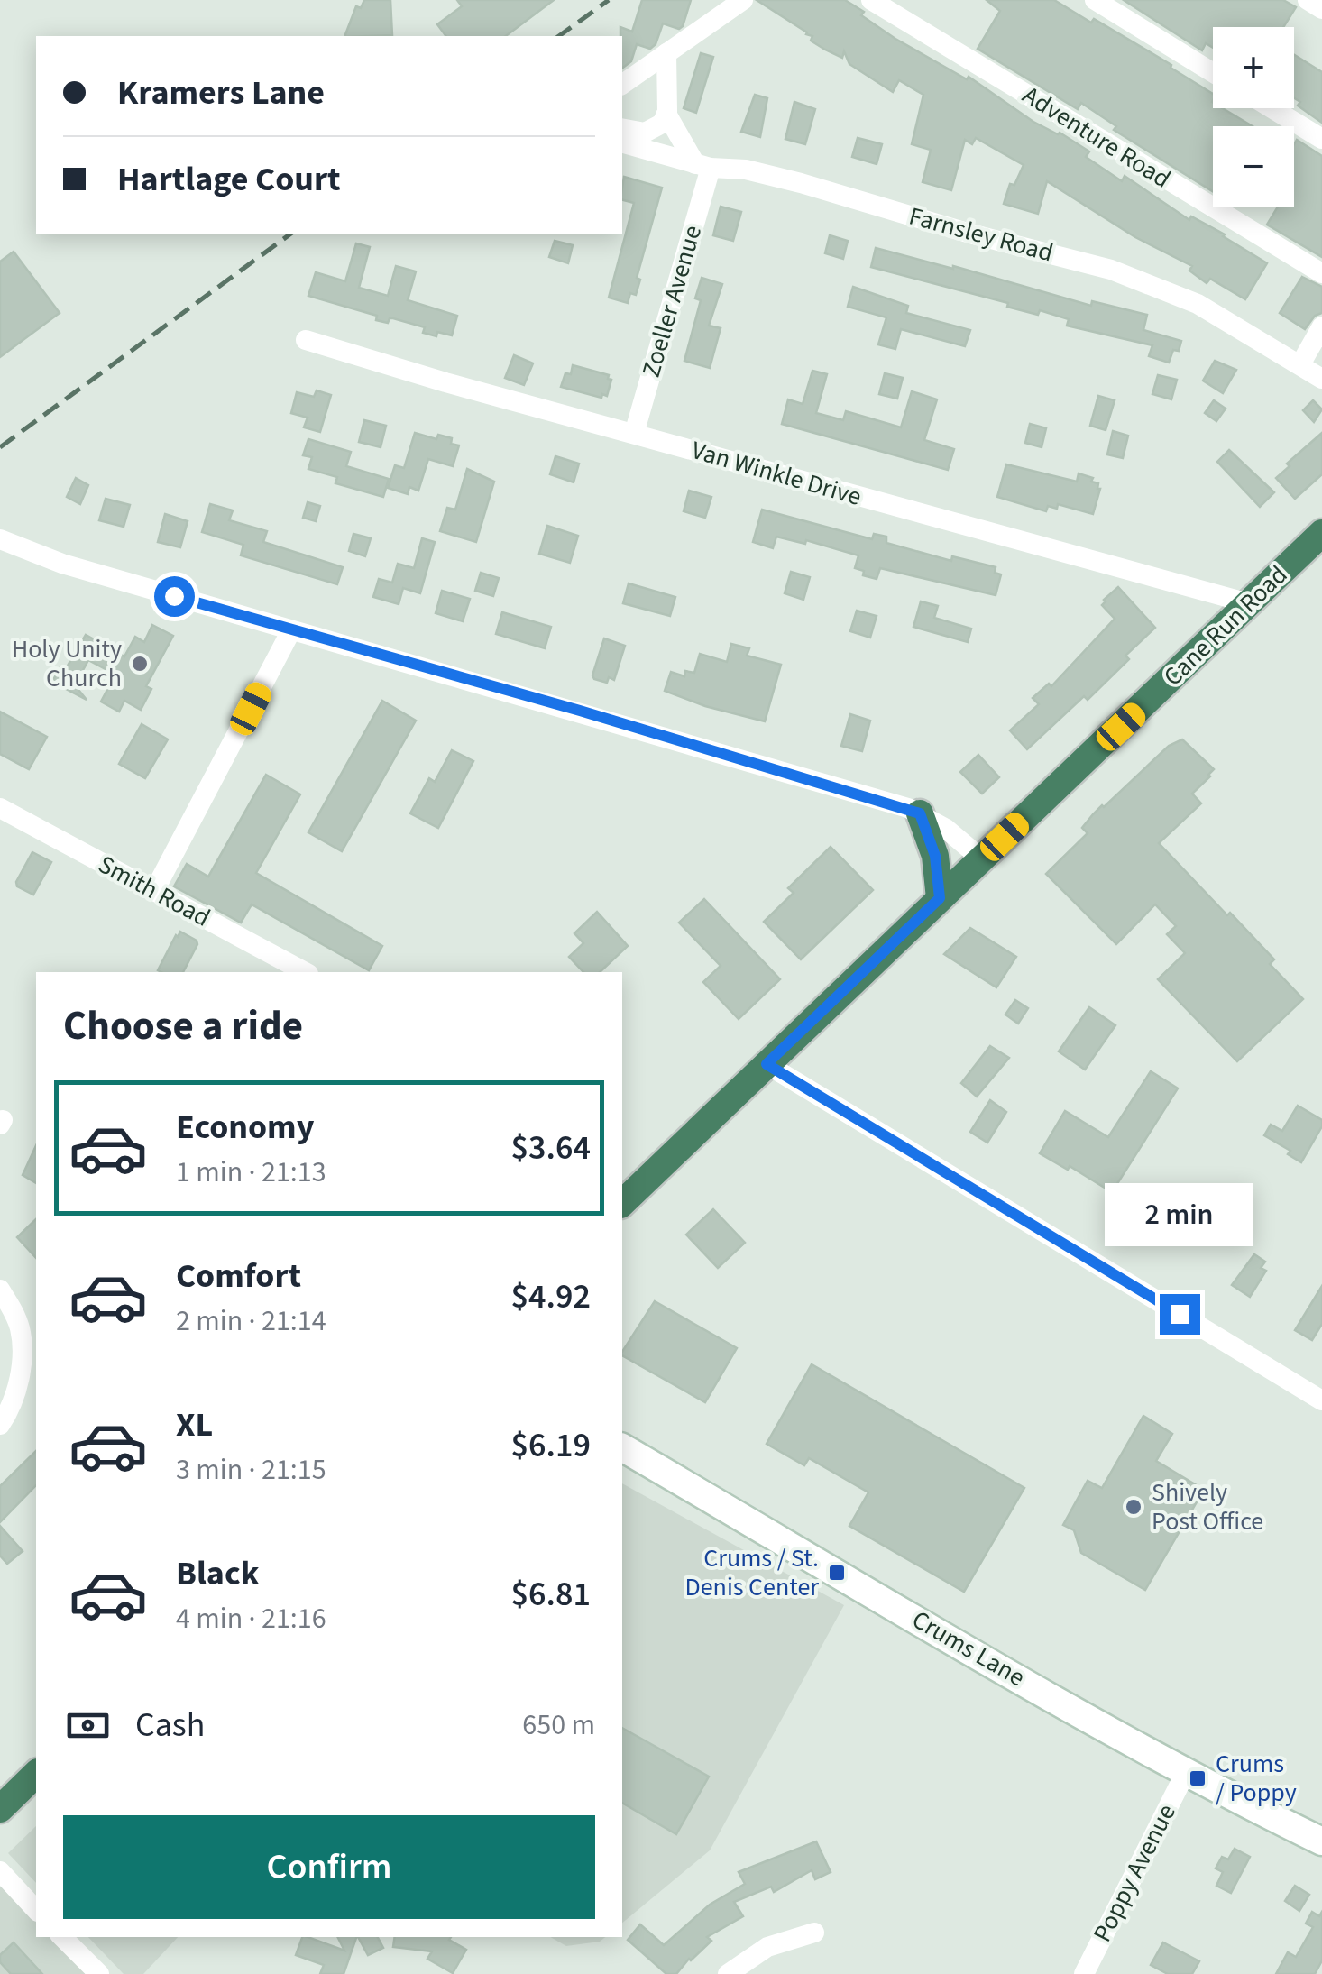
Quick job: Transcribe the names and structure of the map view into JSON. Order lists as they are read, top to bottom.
{
  "streets": {
    "highway": ["Cane Run Road"],
    "main road": ["Crums Lane"],
    "street": [
      "Adventure Road",
      "Farnsley Road",
      "Zoeller Avenue",
      "Van Winkle Drive",
      "Smith Road",
      "Poppy Avenue"
    ]
  },
  "crossings": [
    ["Farnsley Road", "Zoeller Avenue"],
    ["Zoeller Avenue", "Van Winkle Drive"],
    ["Van Winkle Drive", "Cane Run Road"],
    ["Crums Lane", "Poppy Avenue"]
  ],
  "places": {
    "other": ["Holy Unity Church", "Shively Post Office"],
    "transit": ["Crums / St. Denis Center", "Crums / Poppy"]
  },
  "page": {
    "map_buttons": ["+", "−"],
    "banner": ["Kramers Lane", "Hartlage Court"],
    "heading": "Choose a ride",
    "list": [
      {
        "name": "Economy",
        "note": "1 min · 21:13",
        "value": "$3.64"
      },
      {
        "name": "Comfort",
        "note": "2 min · 21:14",
        "value": "$4.92"
      },
      {
        "name": "XL",
        "note": "3 min · 21:15",
        "value": "$6.19"
      },
      {
        "name": "Black",
        "note": "4 min · 21:16",
        "value": "$6.81"
      }
    ],
    "bubble": "2 min",
    "pay": ["Cash", "650 m"],
    "buttons": "Confirm"
  }
}
